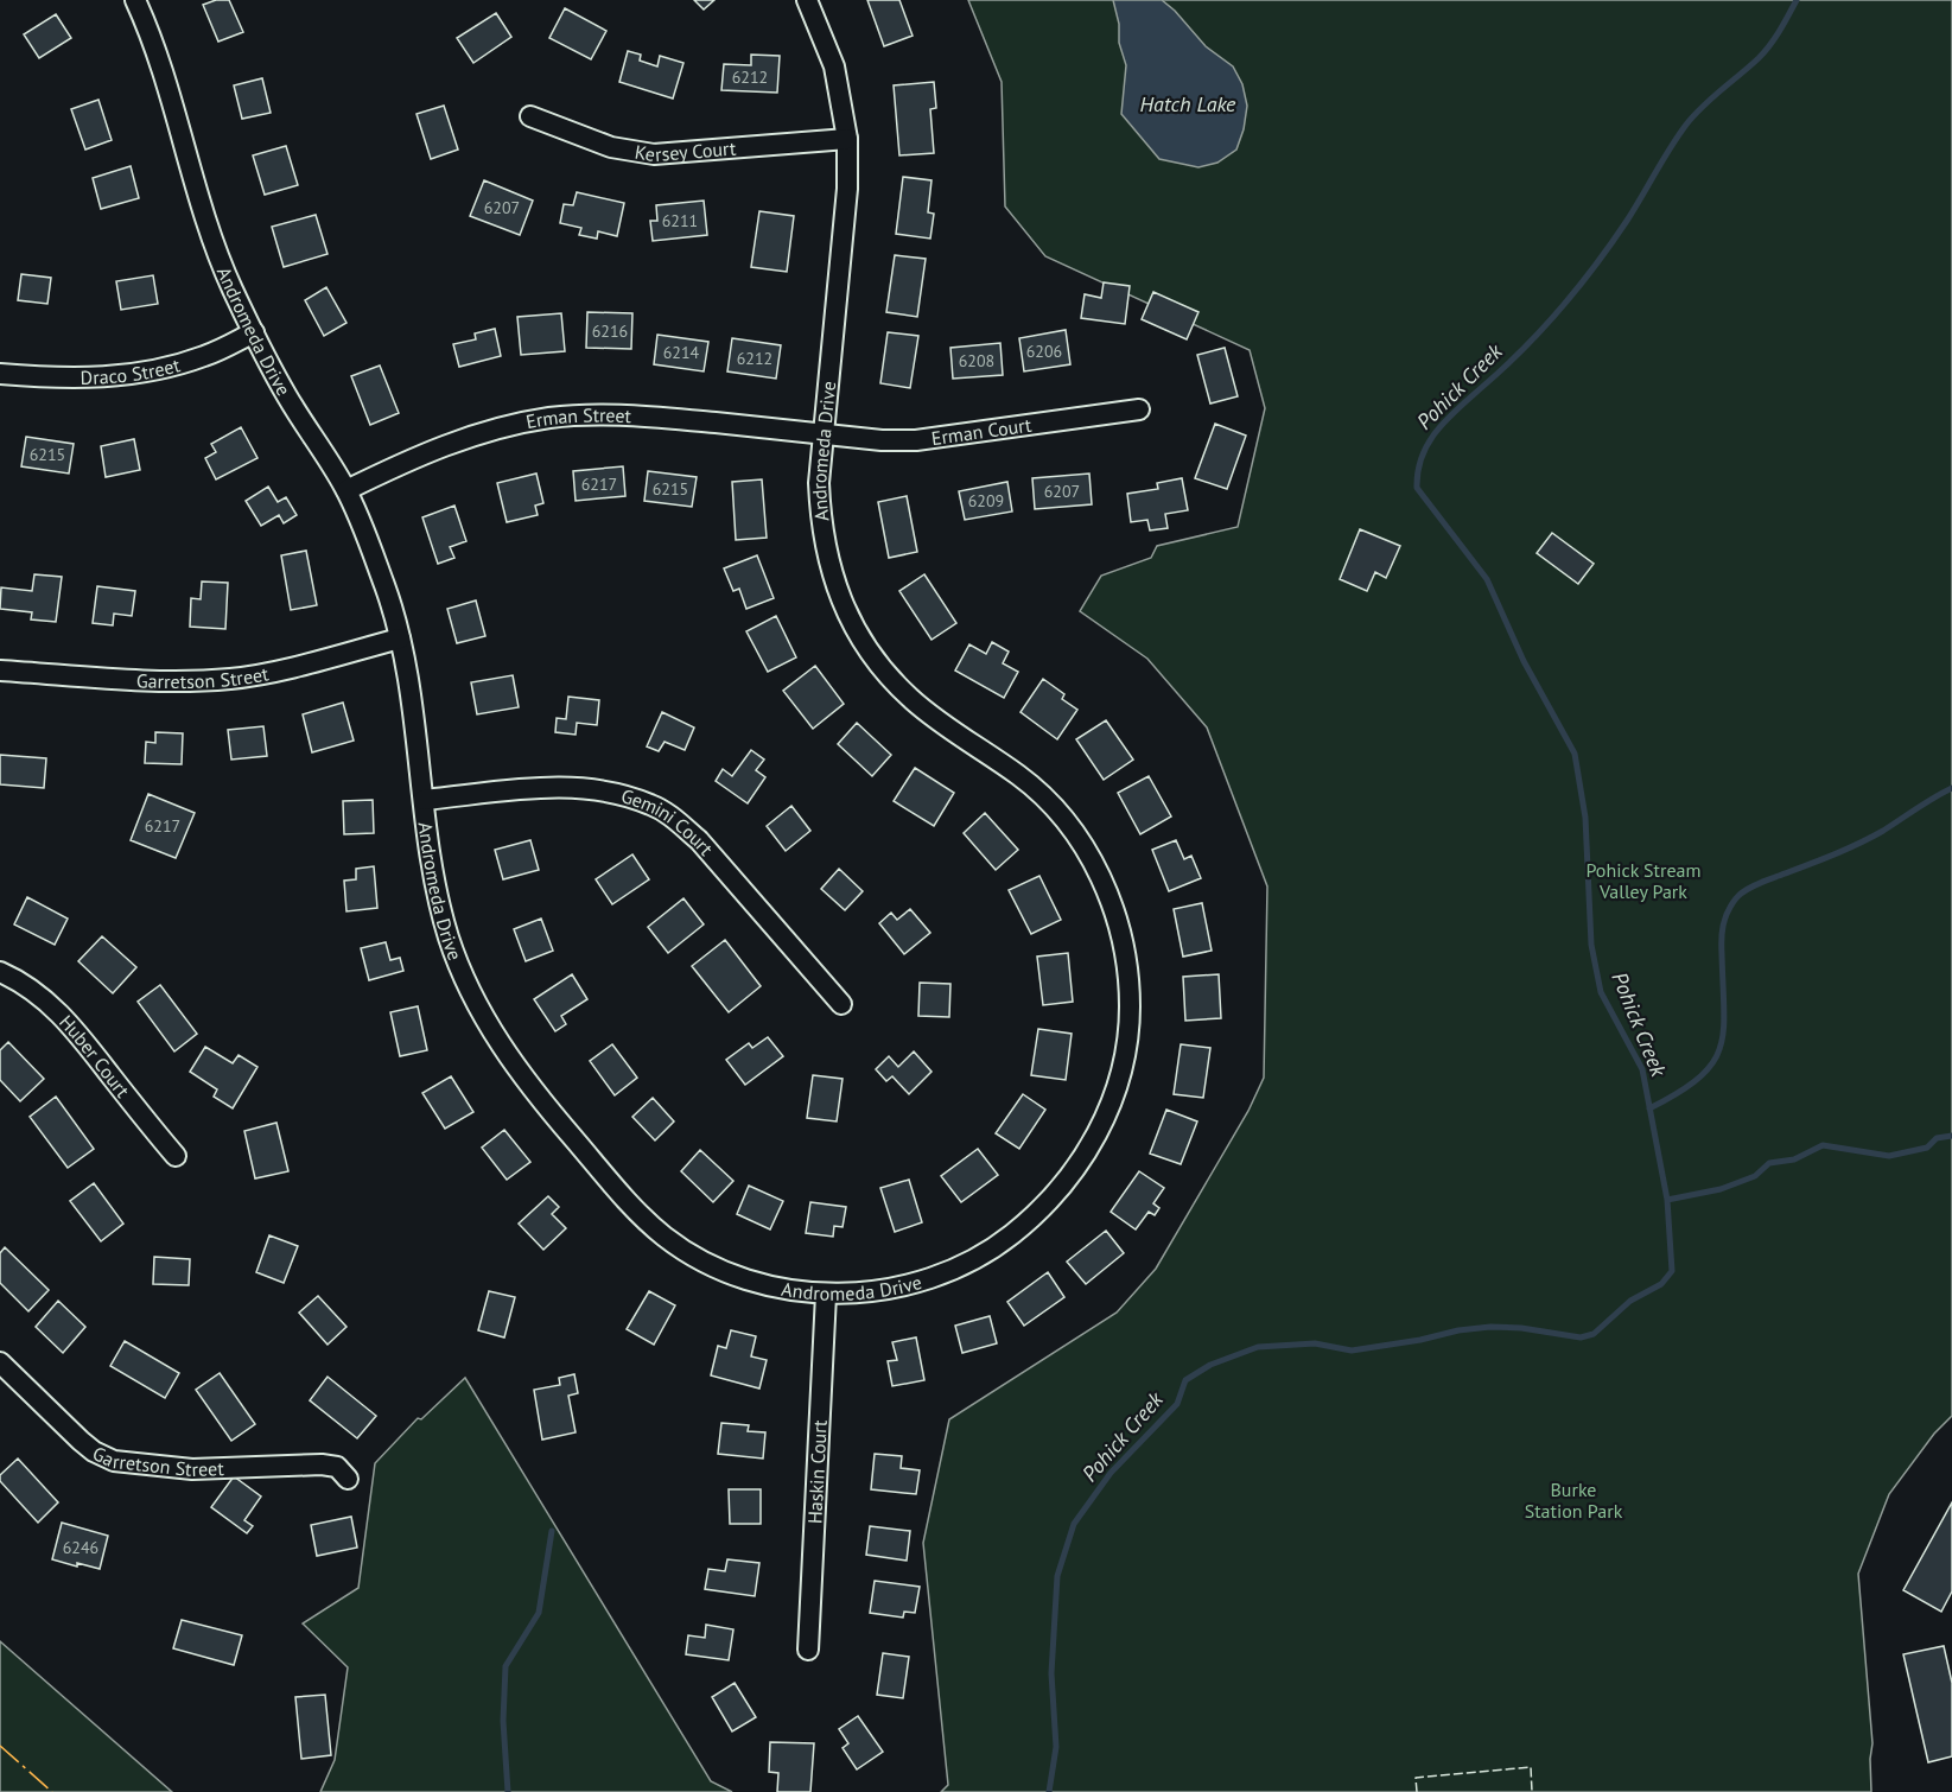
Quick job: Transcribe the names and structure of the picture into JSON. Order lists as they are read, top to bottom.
{
  "streets": {
    "street": [
      "Kersey Court",
      "Andromeda Drive",
      "Draco Street",
      "Erman Street",
      "Erman Court",
      "Garretson Street",
      "Gemini Court",
      "Huber Court",
      "Haskin Court"
    ]
  },
  "crossings": [
    ["Kersey Court", "Andromeda Drive"],
    ["Andromeda Drive", "Draco Street"],
    ["Andromeda Drive", "Erman Street"],
    ["Andromeda Drive", "Erman Court"],
    ["Andromeda Drive", "Garretson Street"],
    ["Andromeda Drive", "Gemini Court"],
    ["Andromeda Drive", "Haskin Court"],
    ["Erman Street", "Erman Court"]
  ],
  "water": ["Hatch Lake", "Pohick Creek"],
  "parks": ["Pohick Stream Valley Park", "Burke Station Park"],
  "house_numbers": [
    "6212",
    "6207",
    "6211",
    "6216",
    "6206",
    "6214",
    "6212",
    "6208",
    "6215",
    "6217",
    "6215",
    "6207",
    "6209",
    "6217",
    "6246"
  ]
}
